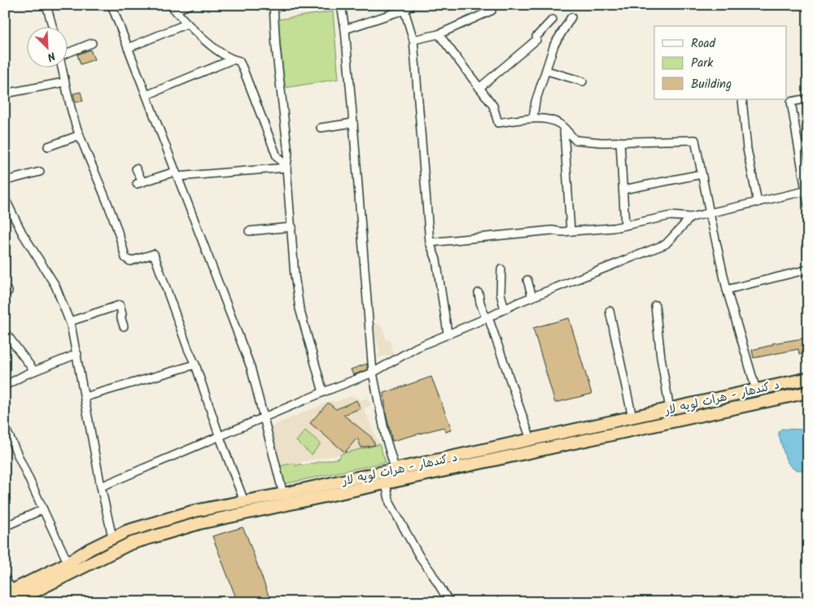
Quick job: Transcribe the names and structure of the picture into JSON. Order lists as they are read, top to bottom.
{
  "streets": {
    "highway": ["د کندهار - هرات لويه لار"]
  },
  "legend": ["Road", "Park", "Building"],
  "north": "bottom right"
}
